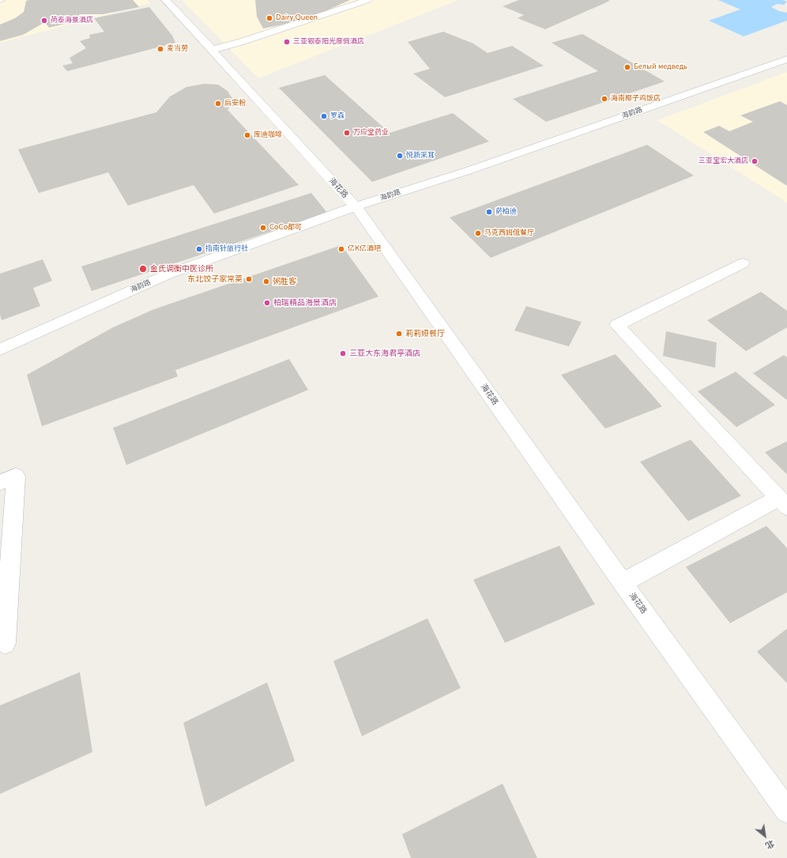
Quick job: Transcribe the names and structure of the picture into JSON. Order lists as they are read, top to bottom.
{
  "streets": {
    "street": ["海韵路", "海花路"]
  },
  "crossings": [
    ["海韵路", "海花路"]
  ],
  "places": [
    "Dairy Queen",
    "荷泰海景酒店",
    "三亚银泰阳光度假酒店",
    "麦当劳",
    "Белый медведь",
    "海南椰子鸡饭店",
    "后安粉",
    "罗森",
    "万应堂药业",
    "库迪咖啡",
    "悦新采耳",
    "三亚宝宏大酒店",
    "萨柏迪",
    "CoCo都可",
    "马克西姆俄餐厅",
    "指南针旅行社",
    "亿K亿酒吧",
    "金氏调衡中医诊所",
    "东北饺子家常菜",
    "粥胜客",
    "柏瑞精品海景酒店",
    "莉莉娅餐厅",
    "三亚大东海君亭酒店"
  ],
  "north": "bottom right"
}
